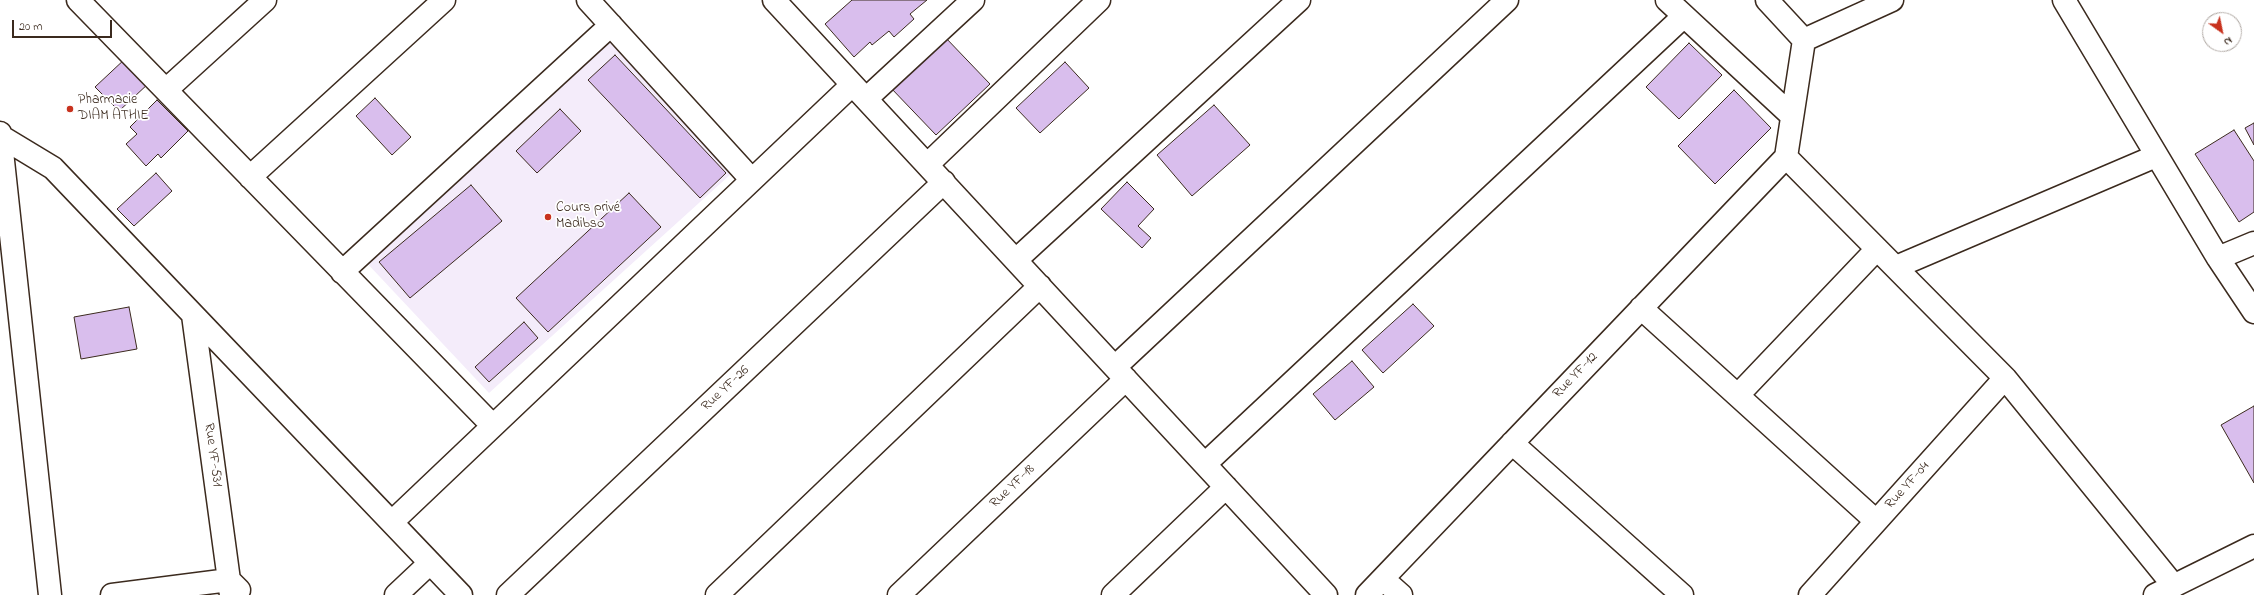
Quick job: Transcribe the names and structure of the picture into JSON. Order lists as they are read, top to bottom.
{
  "streets": {
    "street": [
      "Rue YF-12",
      "Rue YF-26",
      "Rue YF-531",
      "Rue YF-04",
      "Rue YF-18"
    ]
  },
  "places": ["Pharmacie DIAM ATHIE", "Cours privé Madibso"],
  "scale_bar": "20 m",
  "north": "bottom right"
}
